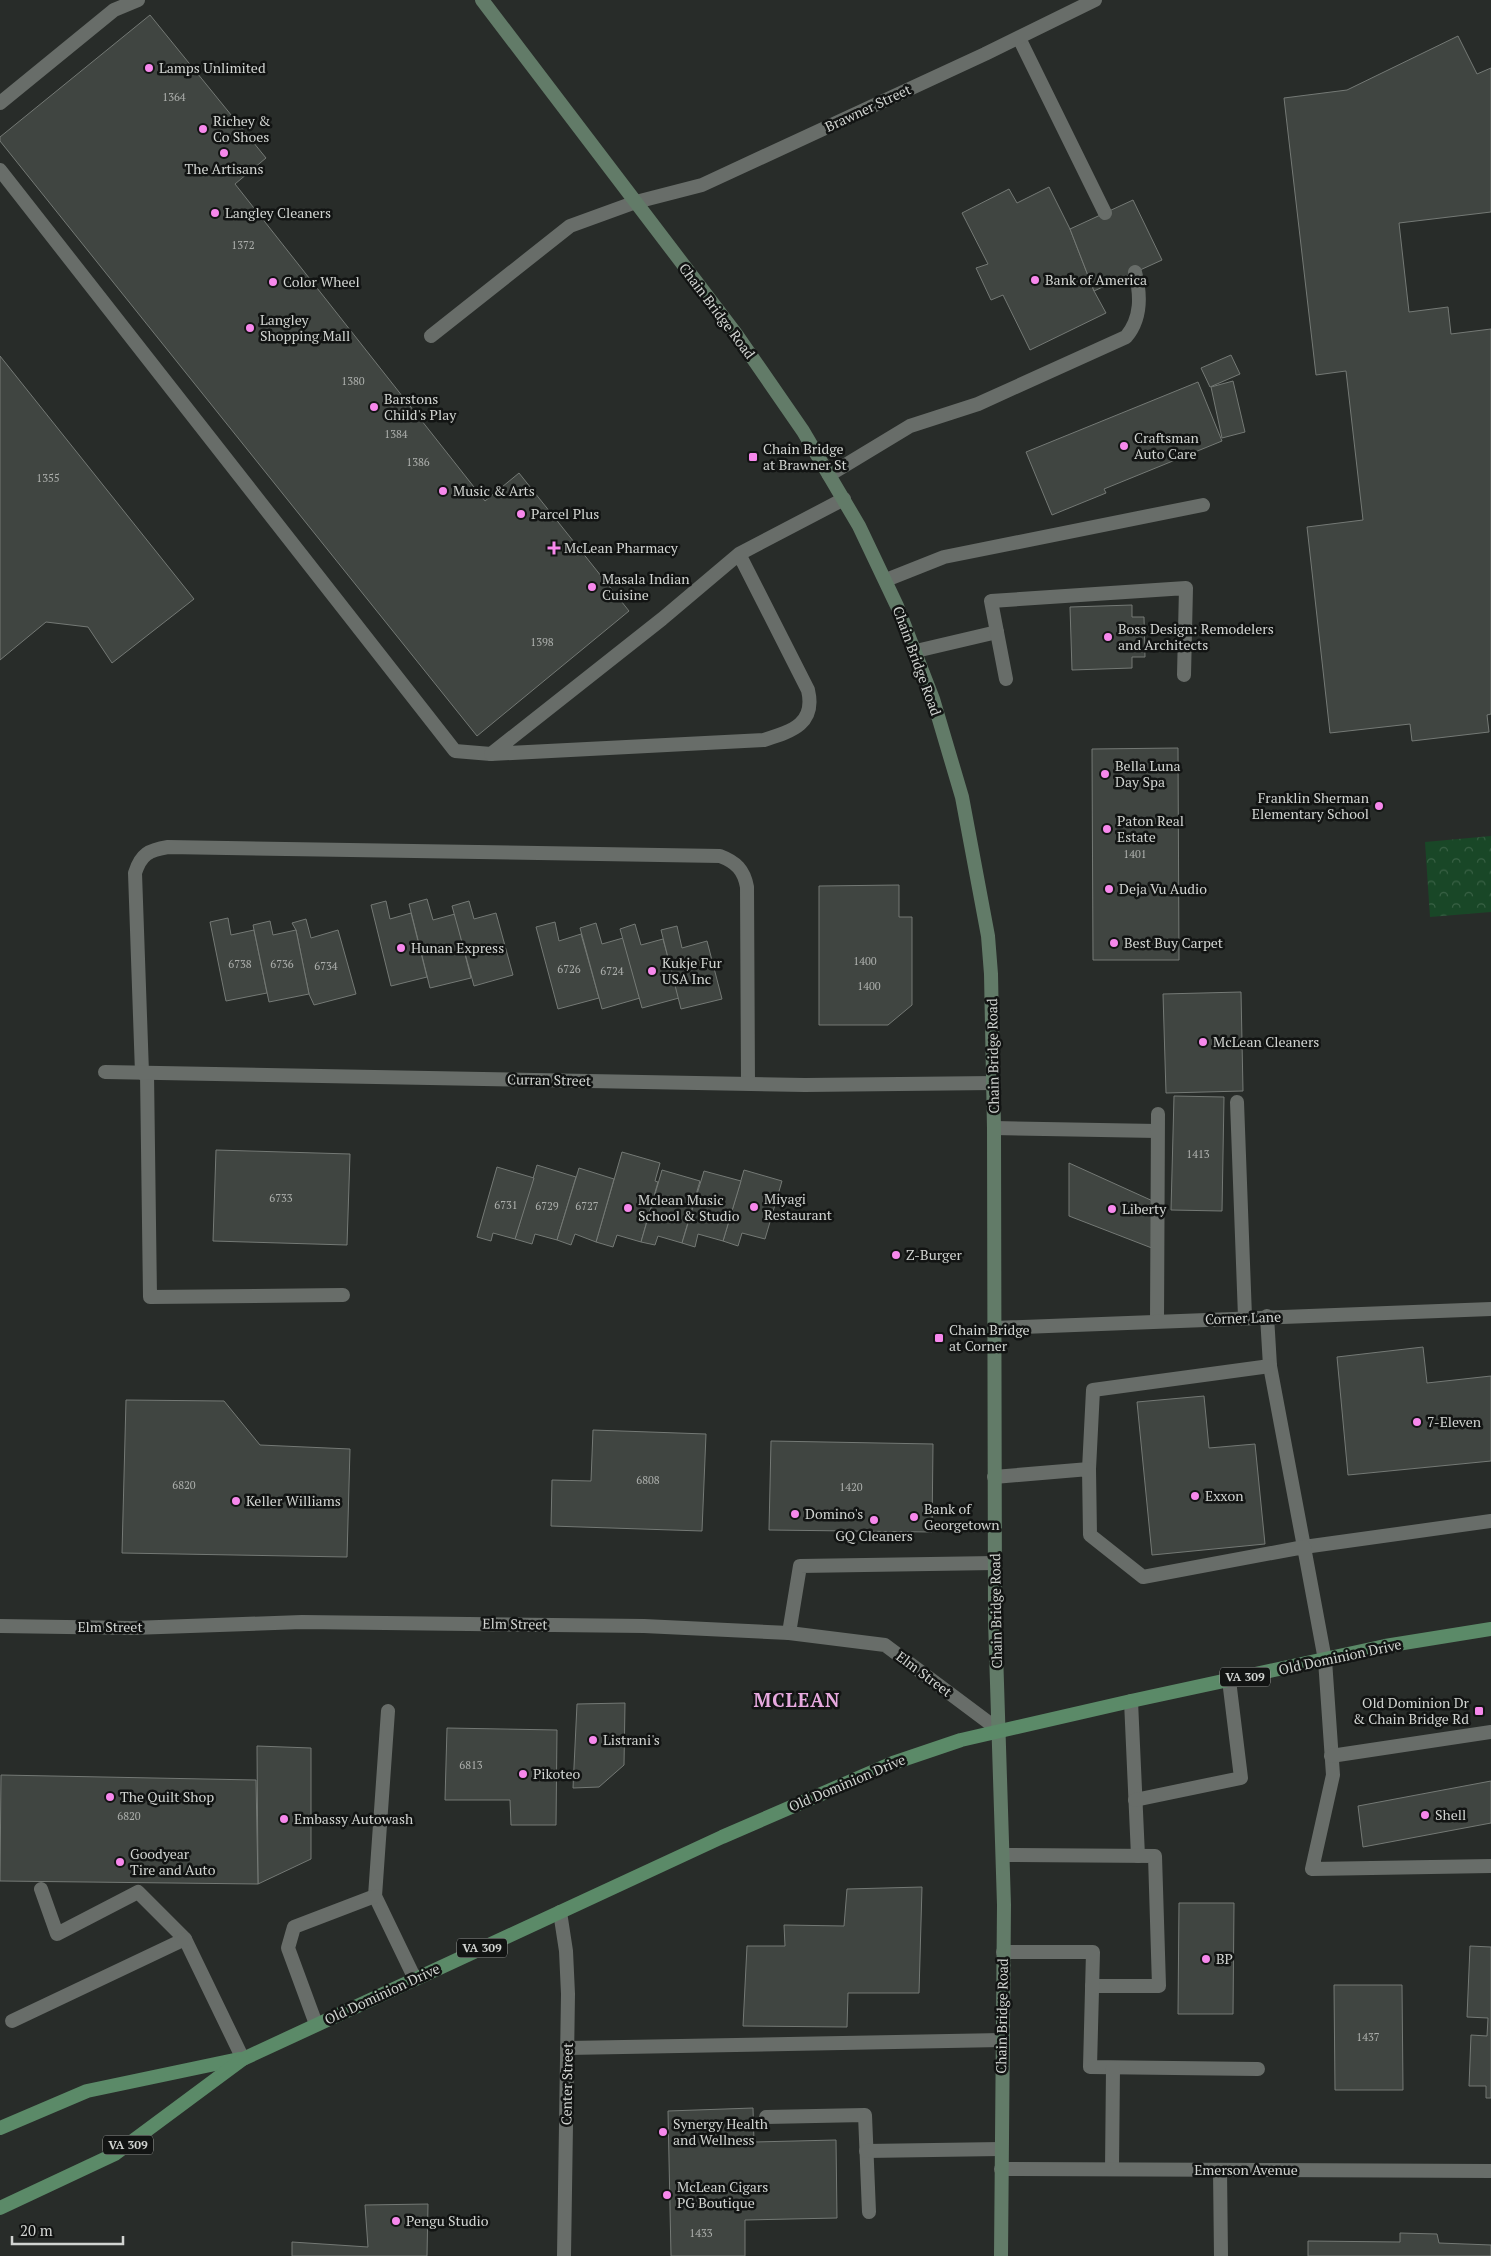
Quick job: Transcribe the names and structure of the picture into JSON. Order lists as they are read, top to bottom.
{
  "streets": {
    "main road": ["Chain Bridge Road", "Old Dominion Drive", "VA 309"],
    "street": [
      "Brawner Street",
      "Curran Street",
      "Corner Lane",
      "Elm Street",
      "Center Street",
      "Emerson Avenue"
    ]
  },
  "crossings": [
    ["Brawner Street", "Chain Bridge Road"],
    ["Chain Bridge Road", "Curran Street"],
    ["Chain Bridge Road", "Corner Lane"],
    ["Chain Bridge Road", "Elm Street"],
    ["Chain Bridge Road", "Old Dominion Drive"],
    ["Chain Bridge Road", "Emerson Avenue"],
    ["Elm Street", "Old Dominion Drive"],
    ["Old Dominion Drive", "Center Street"]
  ],
  "districts": ["MCLEAN"],
  "places": {
    "other": [
      "Lamps Unlimited",
      "Richey & Co Shoes",
      "The Artisans",
      "Langley Cleaners",
      "Bank of America",
      "Color Wheel",
      "Langley Shopping Mall",
      "Barstons Child's Play",
      "Craftsman Auto Care",
      "Music & Arts",
      "Parcel Plus",
      "Masala Indian Cuisine",
      "Boss Design: Remodelers and Architects",
      "Bella Luna Day Spa",
      "Franklin Sherman Elementary School",
      "Paton Real Estate",
      "Deja Vu Audio",
      "Best Buy Carpet",
      "Hunan Express",
      "Kukje Fur USA Inc",
      "McLean Cleaners",
      "Miyagi Restaurant",
      "Mclean Music School & Studio",
      "Liberty",
      "Z-Burger",
      "7-Eleven",
      "Exxon",
      "Keller Williams",
      "Domino's",
      "Bank of Georgetown",
      "GQ Cleaners",
      "Listrani's",
      "Pikoteo",
      "The Quilt Shop",
      "Shell",
      "Embassy Autowash",
      "Goodyear Tire and Auto",
      "BP",
      "Synergy Health and Wellness",
      "McLean Cigars PG Boutique",
      "Pengu Studio"
    ],
    "transit": ["Chain Bridge at Brawner St", "Chain Bridge at Corner", "Old Dominion Dr & Chain Bridge Rd"],
    "health": ["McLean Pharmacy"]
  },
  "house_numbers": [
    "1364",
    "1372",
    "1380",
    "1384",
    "1386",
    "1355",
    "1398",
    "1401",
    "1400",
    "6738",
    "6736",
    "6734",
    "6726",
    "6724",
    "1400",
    "1413",
    "6733",
    "6731",
    "6729",
    "6727",
    "6808",
    "6820",
    "1420",
    "6813",
    "6820",
    "1437",
    "1433"
  ],
  "scale_bar": "20 m"
}
